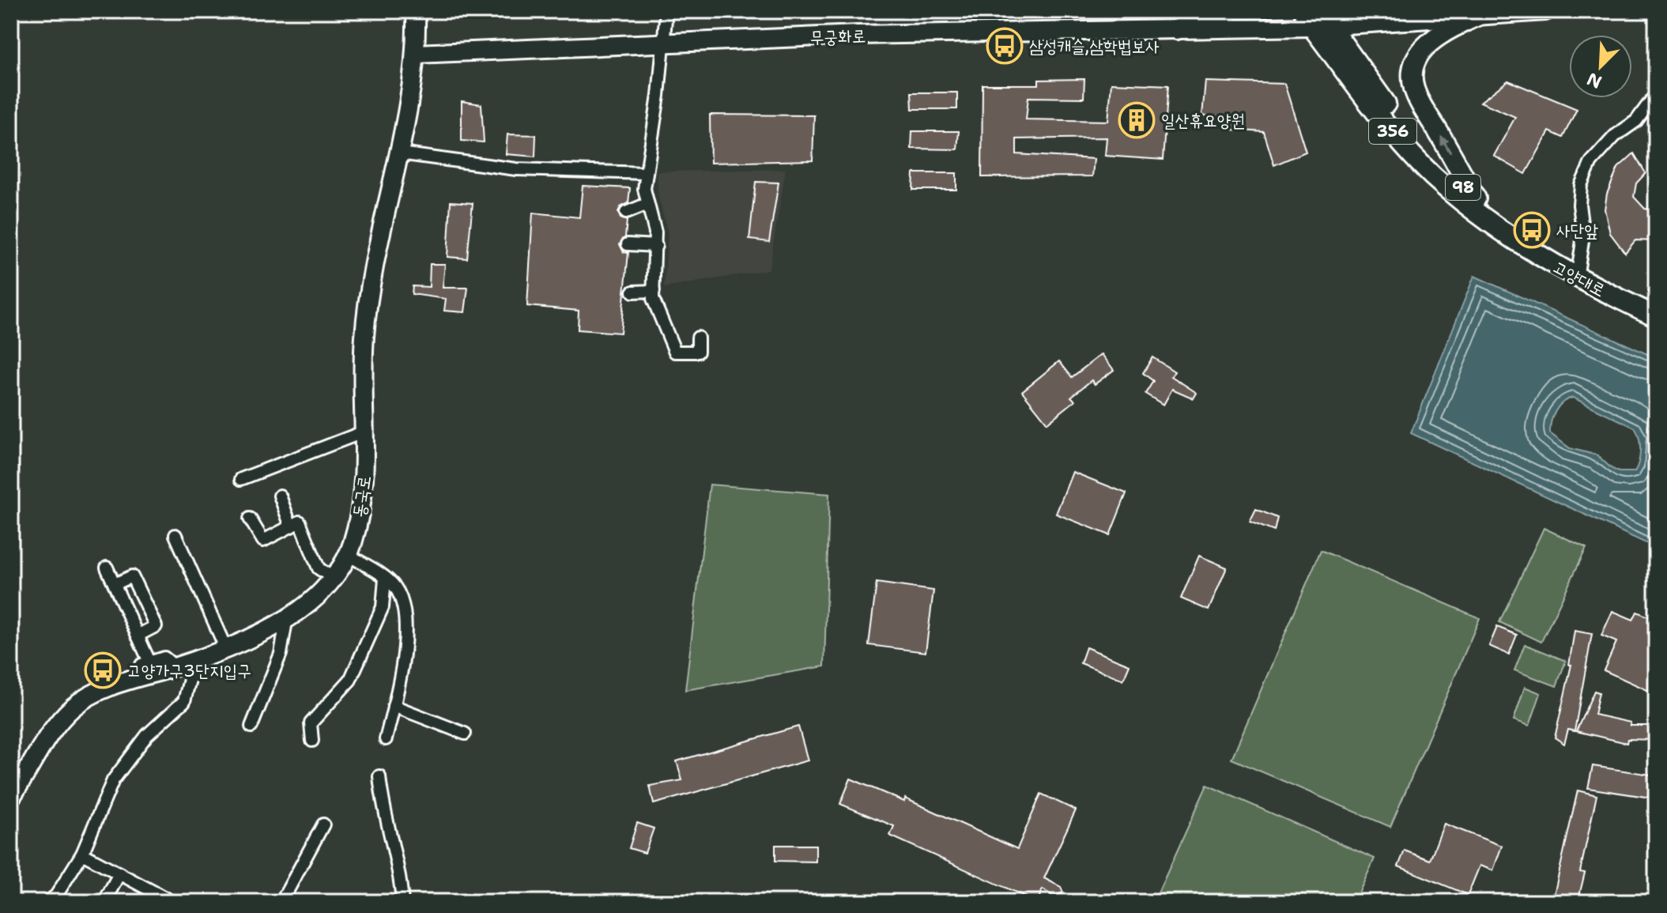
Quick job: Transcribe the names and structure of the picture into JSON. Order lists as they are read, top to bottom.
{
  "streets": {
    "main road": [
      "무궁화로",
      "356",
      "98",
      "고양대로",
      "동국로"
    ]
  },
  "crossings": [
    ["무궁화로", "고양대로"],
    ["무궁화로", "동국로"]
  ],
  "places": {
    "bus stop": ["삼성캐슬,삼학법보사", "사단앞", "고양가구3단지입구"],
    "building": ["일산휴요양원"]
  },
  "north": "bottom left"
}
